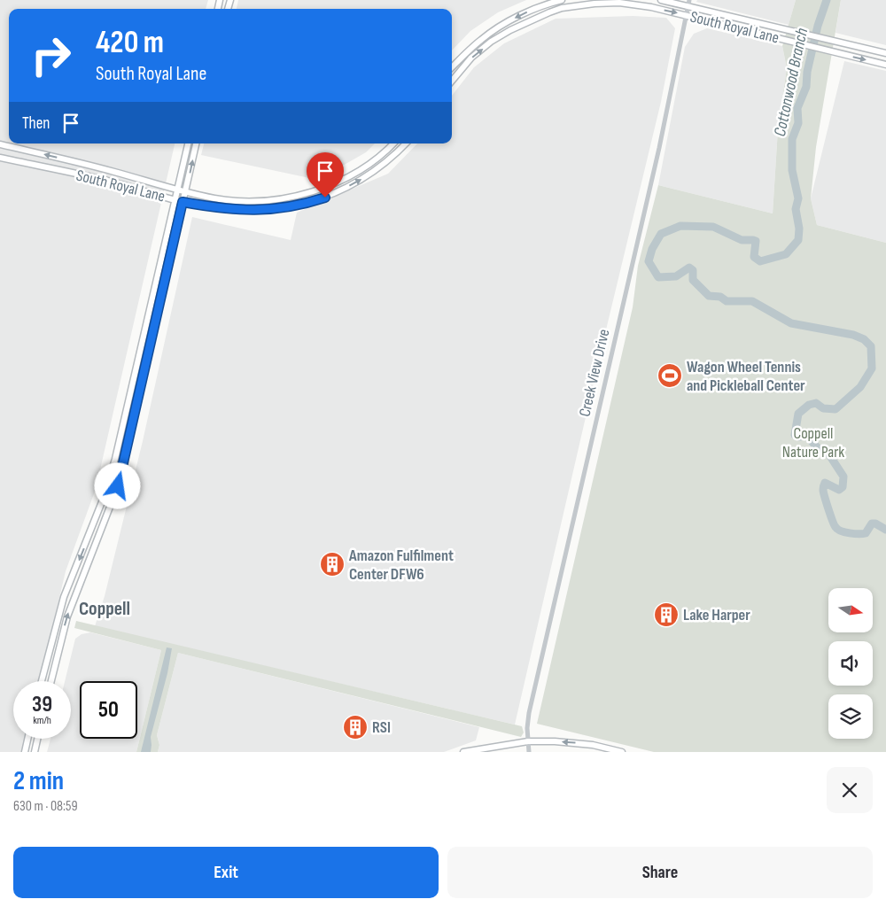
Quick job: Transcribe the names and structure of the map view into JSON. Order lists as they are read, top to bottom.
{
  "streets": {
    "main road": ["South Royal Lane"],
    "street": ["Creek View Drive"]
  },
  "crossings": [
    ["South Royal Lane", "Creek View Drive"]
  ],
  "districts": ["Coppell"],
  "water": ["Cottonwood Branch"],
  "parks": ["Coppell Nature Park"],
  "places": {
    "sports": ["Wagon Wheel Tennis and Pickleball Center"],
    "building": ["Amazon Fulfilment Center DFW6", "Lake Harper", "RSI"]
  },
  "north": "right",
  "page": {
    "turn": ["420 m", "South Royal Lane"],
    "then": "Then",
    "speed": "39 km/h",
    "limit": "50",
    "heading": ["2 min", "630 m · 08:59"],
    "buttons": ["Exit", "Share"]
  }
}
